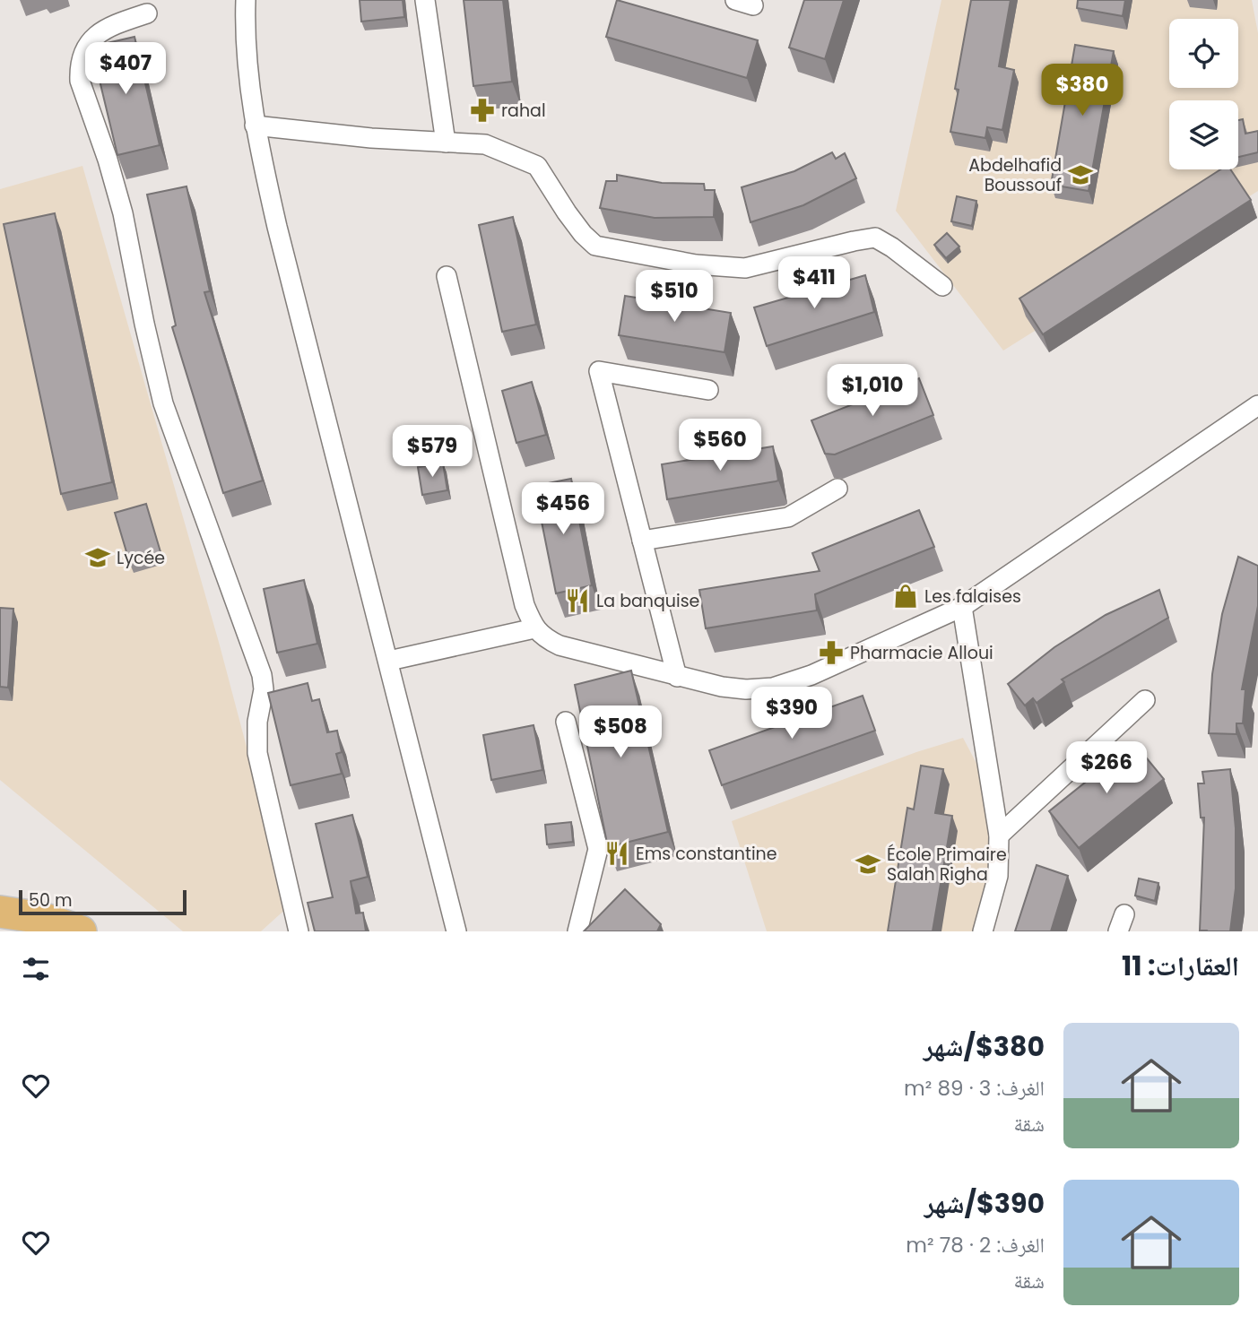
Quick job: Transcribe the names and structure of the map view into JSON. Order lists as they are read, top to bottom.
{
  "places": {
    "pharmacy": ["rahal", "Pharmacie Alloui"],
    "school or university": ["Abdelhafid Boussouf", "Lycée", "École Primaire Salah Righa"],
    "shop": ["Les falaises"],
    "restaurant": ["La banquise", "Ems constantine"]
  },
  "scale_bar": "50 m",
  "page": {
    "price": [
      "$407",
      "$380",
      "$411",
      "$510",
      "$1,010",
      "$560",
      "$579",
      "$456",
      "$390",
      "$508",
      "$266"
    ],
    "scale": "50 m",
    "heading": "العقارات: 11",
    "list": [
      {
        "name": "$380/شهر",
        "note": "الغرف: 3 · 89 m² · شقة"
      },
      {
        "name": "$390/شهر",
        "note": "الغرف: 2 · 78 m² · شقة"
      }
    ]
  }
}
